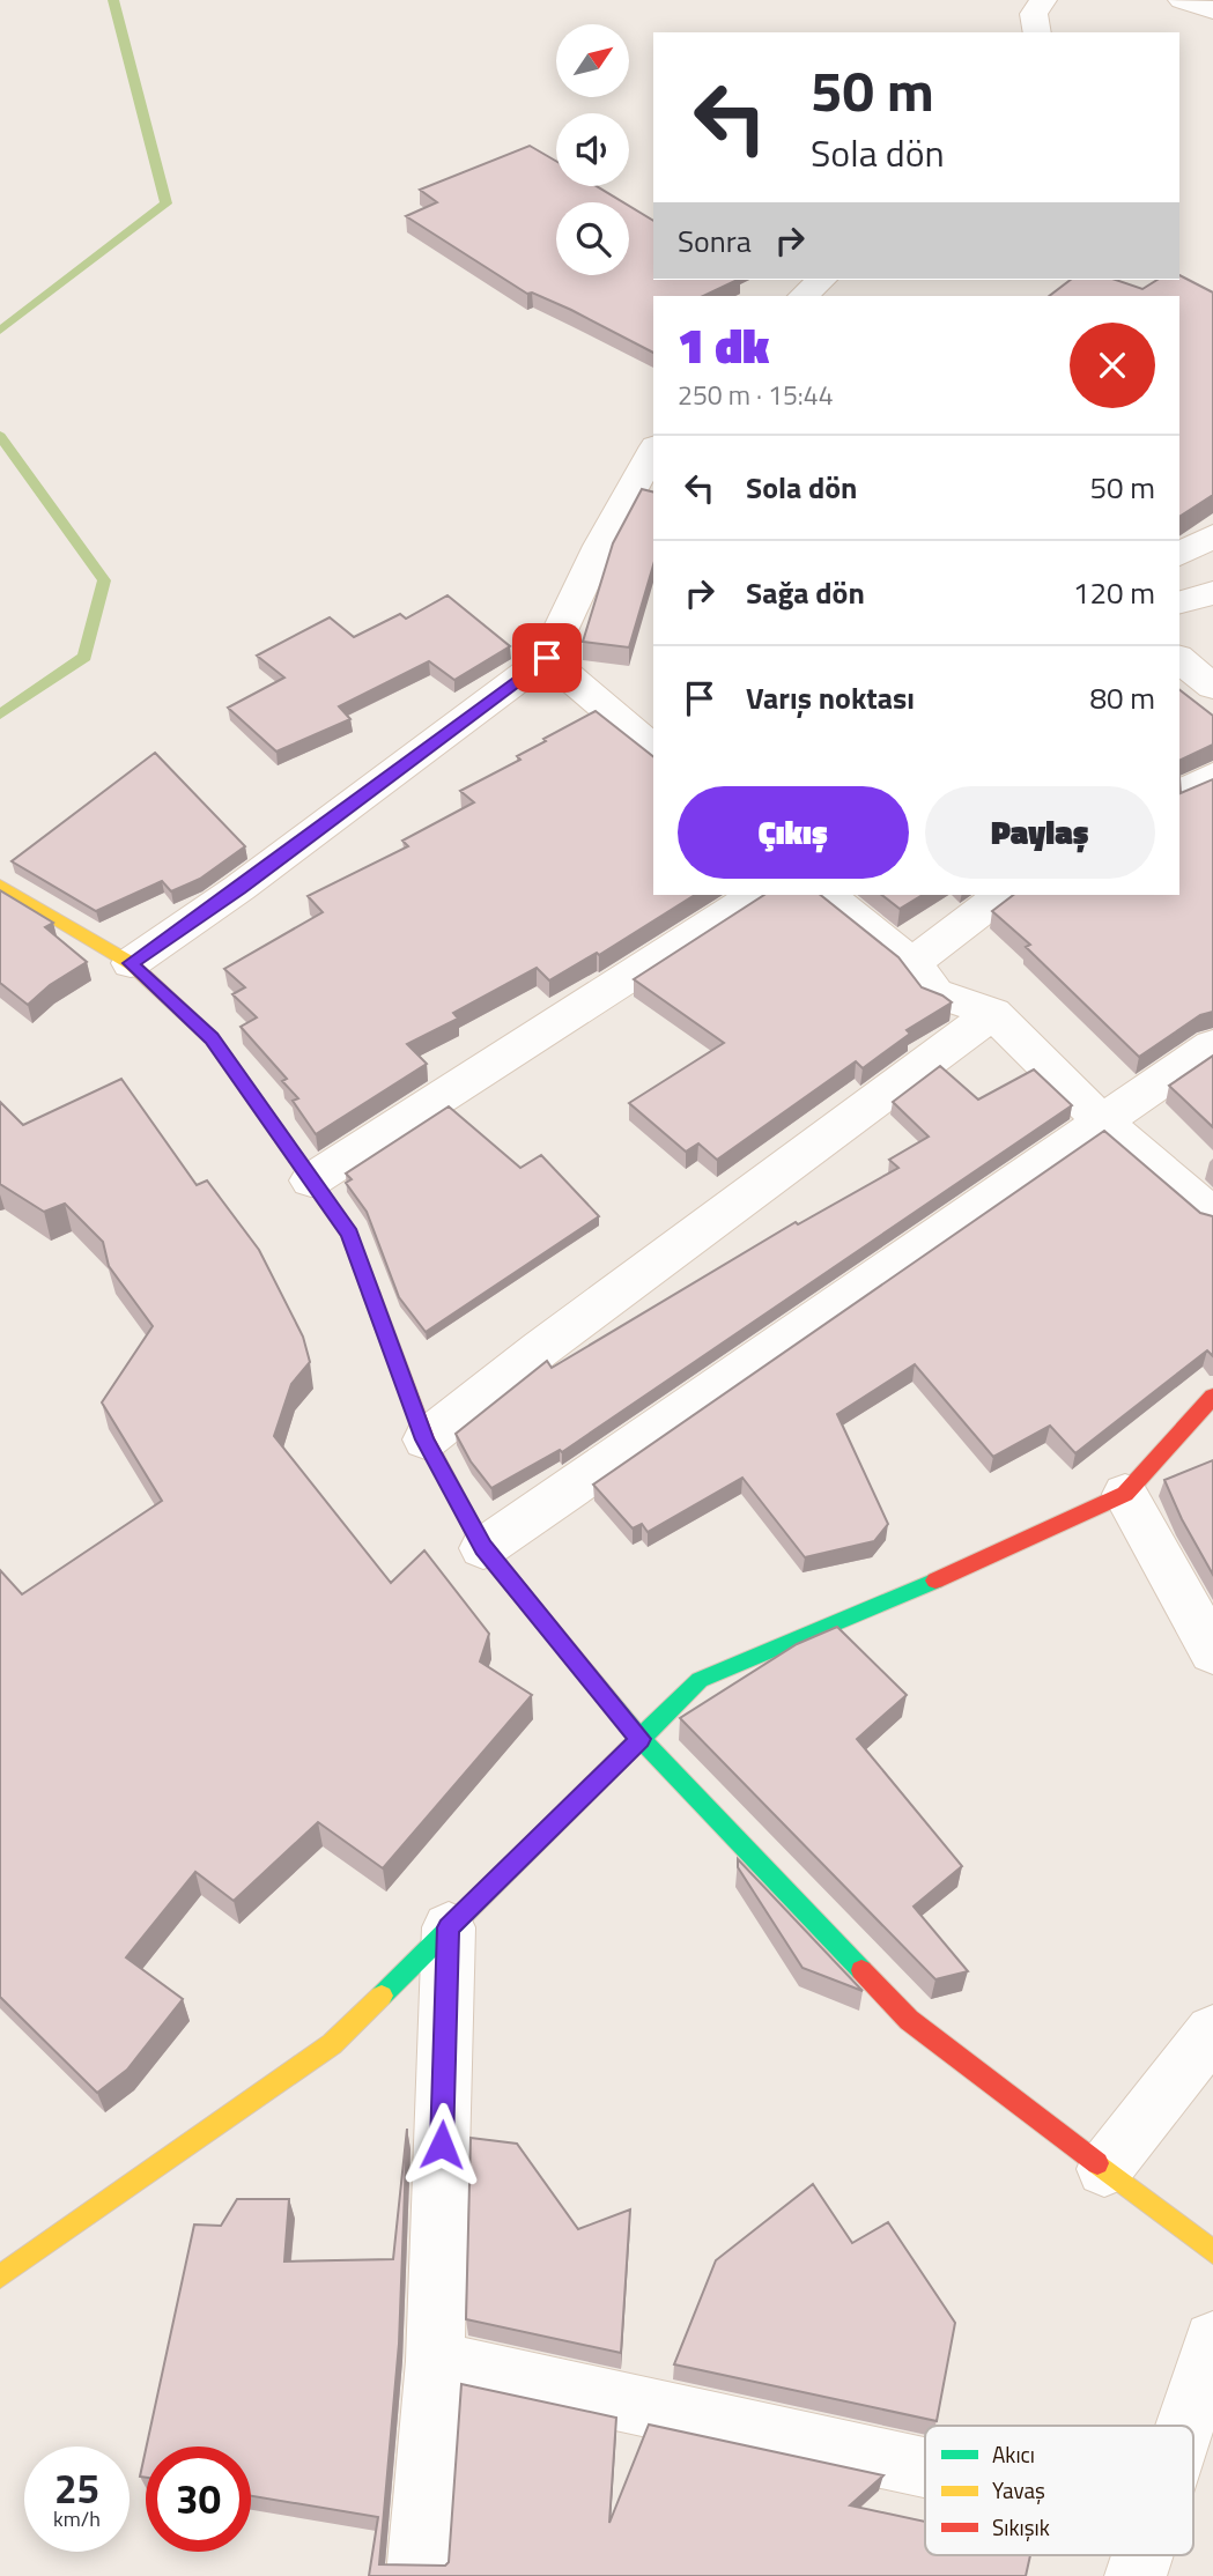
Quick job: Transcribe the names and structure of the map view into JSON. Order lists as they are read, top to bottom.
{
  "legend": ["Akıcı", "Yavaş", "Sıkışık"],
  "north": "top right",
  "page": {
    "turn": ["50 m", "Sola dön"],
    "then": "Sonra",
    "heading": ["1 dk", "250 m · 15:44"],
    "list": [
      {
        "name": "Sola dön",
        "value": "50 m"
      },
      {
        "name": "Sağa dön",
        "value": "120 m"
      },
      {
        "name": "Varış noktası",
        "value": "80 m"
      }
    ],
    "buttons": ["Çıkış", "Paylaş"],
    "speed": "25 km/h",
    "limit": "30"
  }
}
